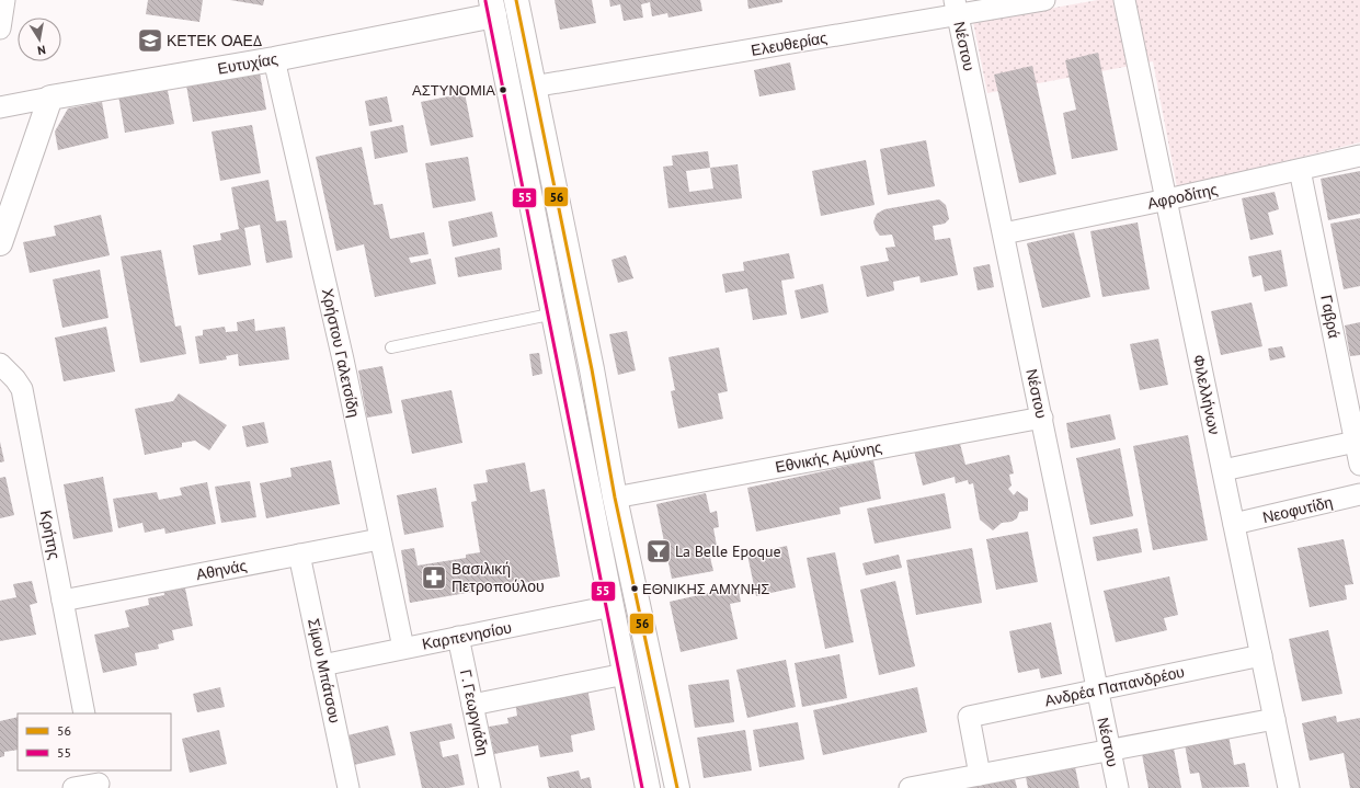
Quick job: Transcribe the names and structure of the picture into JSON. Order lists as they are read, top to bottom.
{
  "streets": {
    "main road": ["Ευτυχίας"],
    "street": [
      "Ελευθερίας",
      "Νέστου",
      "Αφροδίτης",
      "Γαβρά",
      "Χρήστου Γαλετσίδη",
      "Φιλελλήνων",
      "Εθνικής Αμύνης",
      "Νεοφυτίδη",
      "Κρήτης",
      "Αθηνάς",
      "Καρπενησίου",
      "Σίμου Μπάτσου",
      "Ανδρέα Παπανδρέου",
      "Γ. Γεωργιάδη"
    ]
  },
  "crossings": [
    ["Ελευθερίας", "Νέστου"],
    ["Νέστου", "Αφροδίτης"],
    ["Νέστου", "Εθνικής Αμύνης"],
    ["Νέστου", "Ανδρέα Παπανδρέου"],
    ["Ευτυχίας", "Χρήστου Γαλετσίδη"],
    ["Αφροδίτης", "Γαβρά"],
    ["Αφροδίτης", "Φιλελλήνων"],
    ["Χρήστου Γαλετσίδη", "Αθηνάς"],
    ["Χρήστου Γαλετσίδη", "Καρπενησίου"],
    ["Φιλελλήνων", "Νεοφυτίδη"],
    ["Φιλελλήνων", "Ανδρέα Παπανδρέου"],
    ["Κρήτης", "Αθηνάς"],
    ["Αθηνάς", "Σίμου Μπάτσου"],
    ["Καρπενησίου", "Σίμου Μπάτσου"],
    ["Καρπενησίου", "Γ. Γεωργιάδη"]
  ],
  "places": {
    "school or university": ["ΚΕΤΕΚ ΟΑΕΔ"],
    "other": ["ΑΣΤΥΝΟΜΙΑ", "ΕΘΝΙΚΗΣ ΑΜΥΝΗΣ"],
    "bar": ["La Belle Epoque"],
    "pharmacy": ["Βασιλική Πετροπούλου"]
  },
  "lines": ["transit line 56", "transit line 55"],
  "legend": ["56", "55"],
  "north": "bottom"
}
